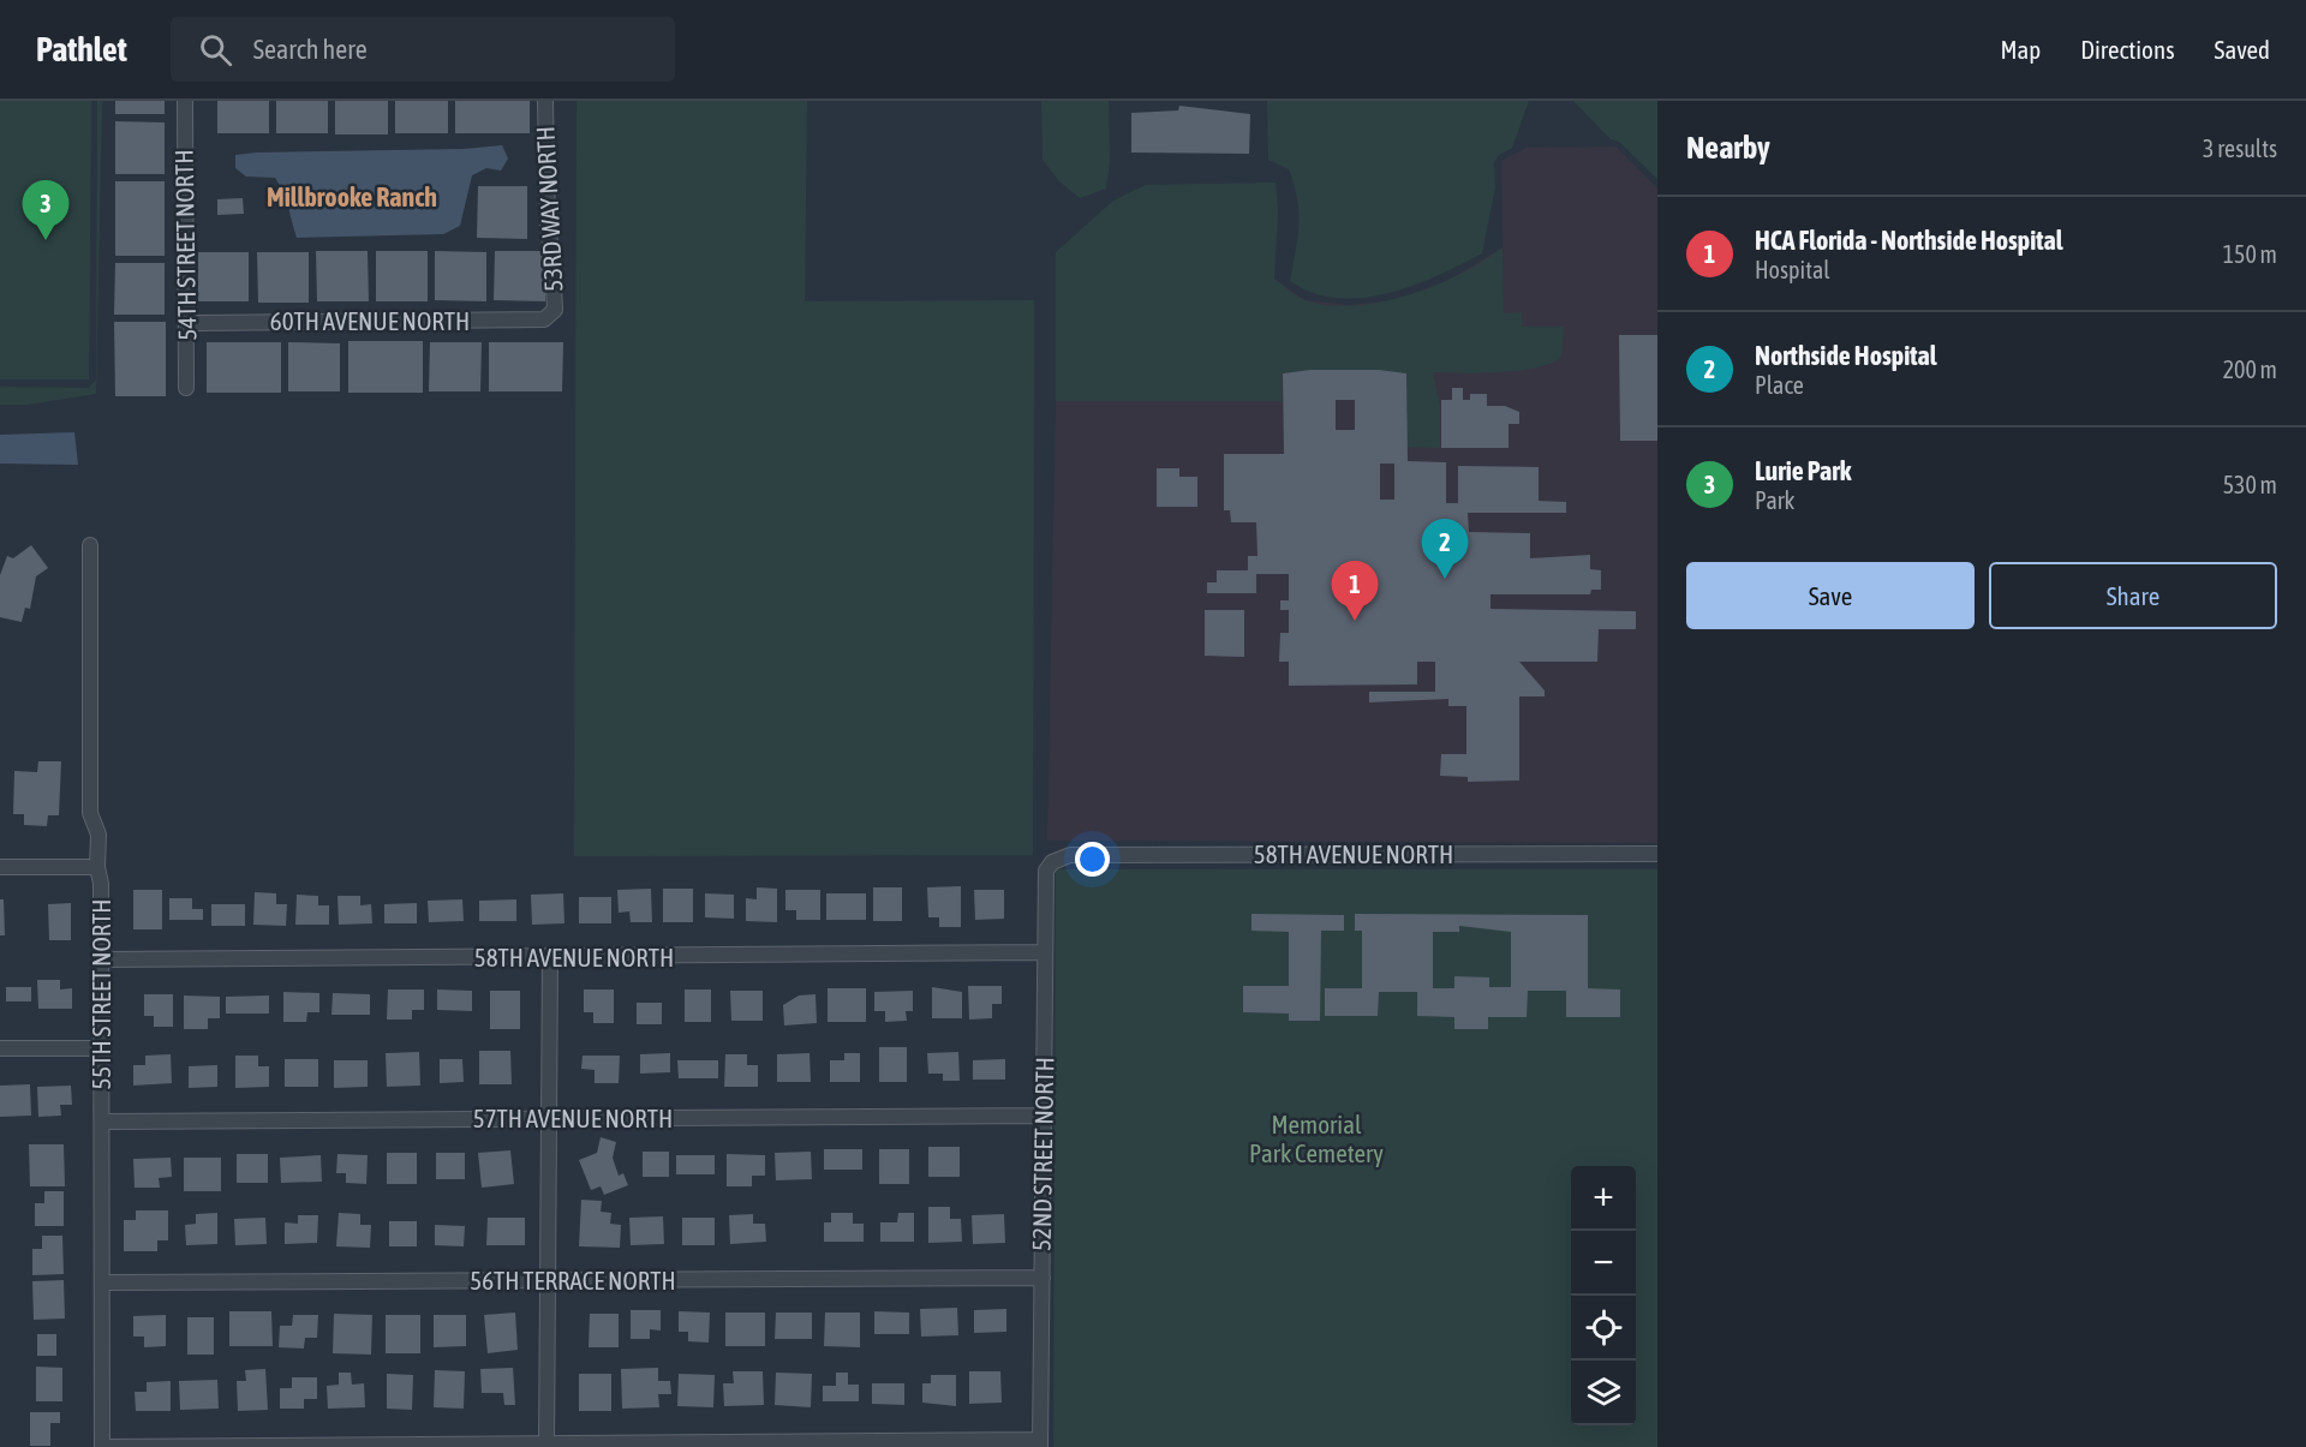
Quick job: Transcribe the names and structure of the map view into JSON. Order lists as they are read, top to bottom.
{
  "streets": {
    "street": [
      "53RD WAY NORTH",
      "54TH STREET NORTH",
      "60TH AVENUE NORTH",
      "58TH AVENUE NORTH",
      "55TH STREET NORTH",
      "57TH AVENUE NORTH",
      "52ND STREET NORTH",
      "56TH TERRACE NORTH"
    ]
  },
  "crossings": [
    ["53RD WAY NORTH", "60TH AVENUE NORTH"],
    ["54TH STREET NORTH", "60TH AVENUE NORTH"],
    ["58TH AVENUE NORTH", "55TH STREET NORTH"],
    ["58TH AVENUE NORTH", "52ND STREET NORTH"],
    ["55TH STREET NORTH", "57TH AVENUE NORTH"],
    ["55TH STREET NORTH", "56TH TERRACE NORTH"],
    ["57TH AVENUE NORTH", "52ND STREET NORTH"],
    ["52ND STREET NORTH", "56TH TERRACE NORTH"]
  ],
  "districts": ["Millbrooke Ranch"],
  "parks": ["Memorial Park Cemetery"],
  "page": {
    "header": "Pathlet",
    "search": "Search here",
    "nav": ["Map", "Directions", "Saved"],
    "heading": ["Nearby", "3 results"],
    "pins": ["3", "2", "1"],
    "list": [
      {
        "mark": "1",
        "name": "HCA Florida - Northside Hospital",
        "note": "Hospital",
        "value": "150 m"
      },
      {
        "mark": "2",
        "name": "Northside Hospital",
        "note": "Place",
        "value": "200 m"
      },
      {
        "mark": "3",
        "name": "Lurie Park",
        "note": "Park",
        "value": "530 m"
      }
    ],
    "buttons": ["Save", "Share"],
    "map_buttons": ["+", "−"]
  }
}
